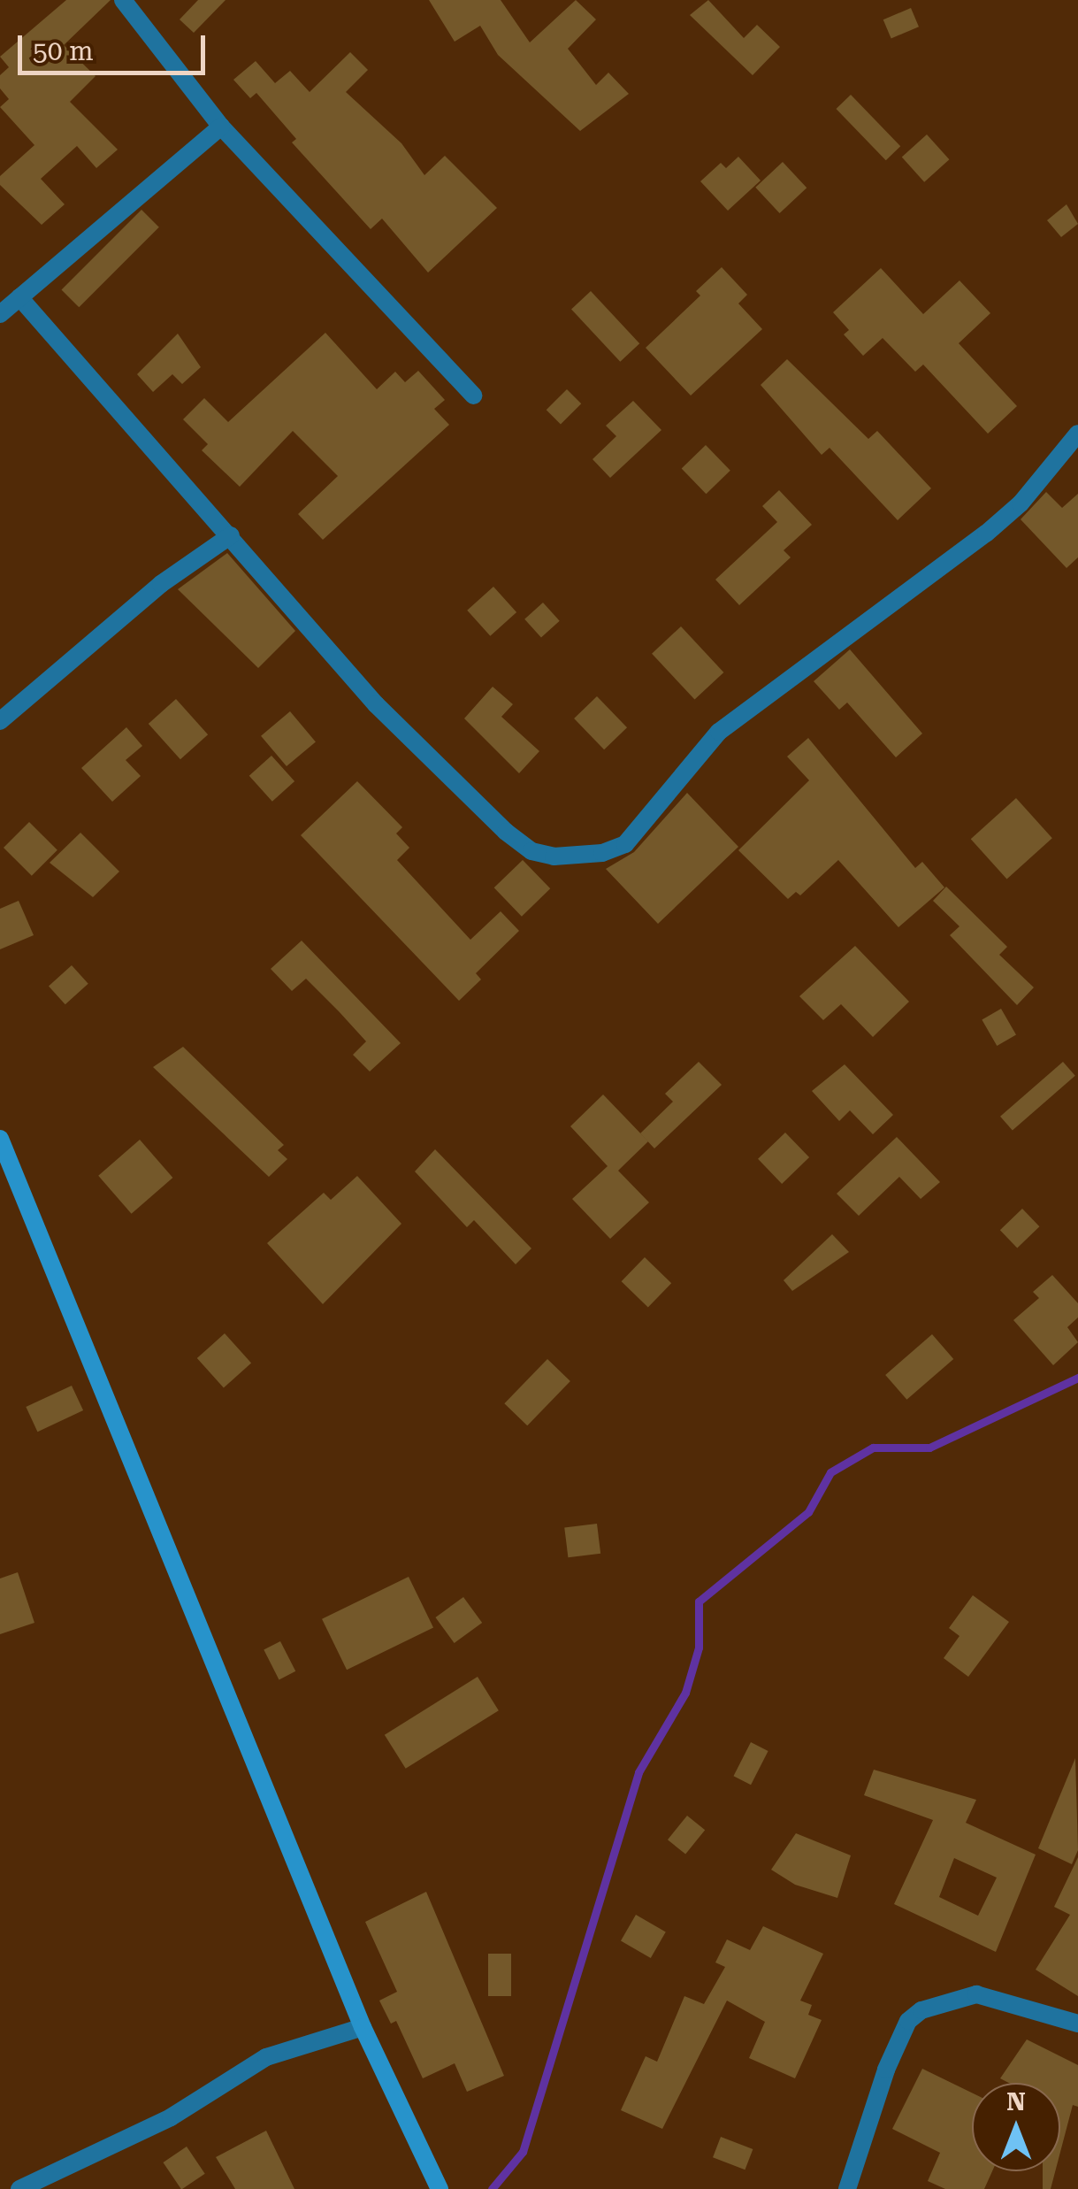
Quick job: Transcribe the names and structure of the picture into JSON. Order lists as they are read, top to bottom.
{
  "scale_bar": "50 m",
  "north": "top"
}
